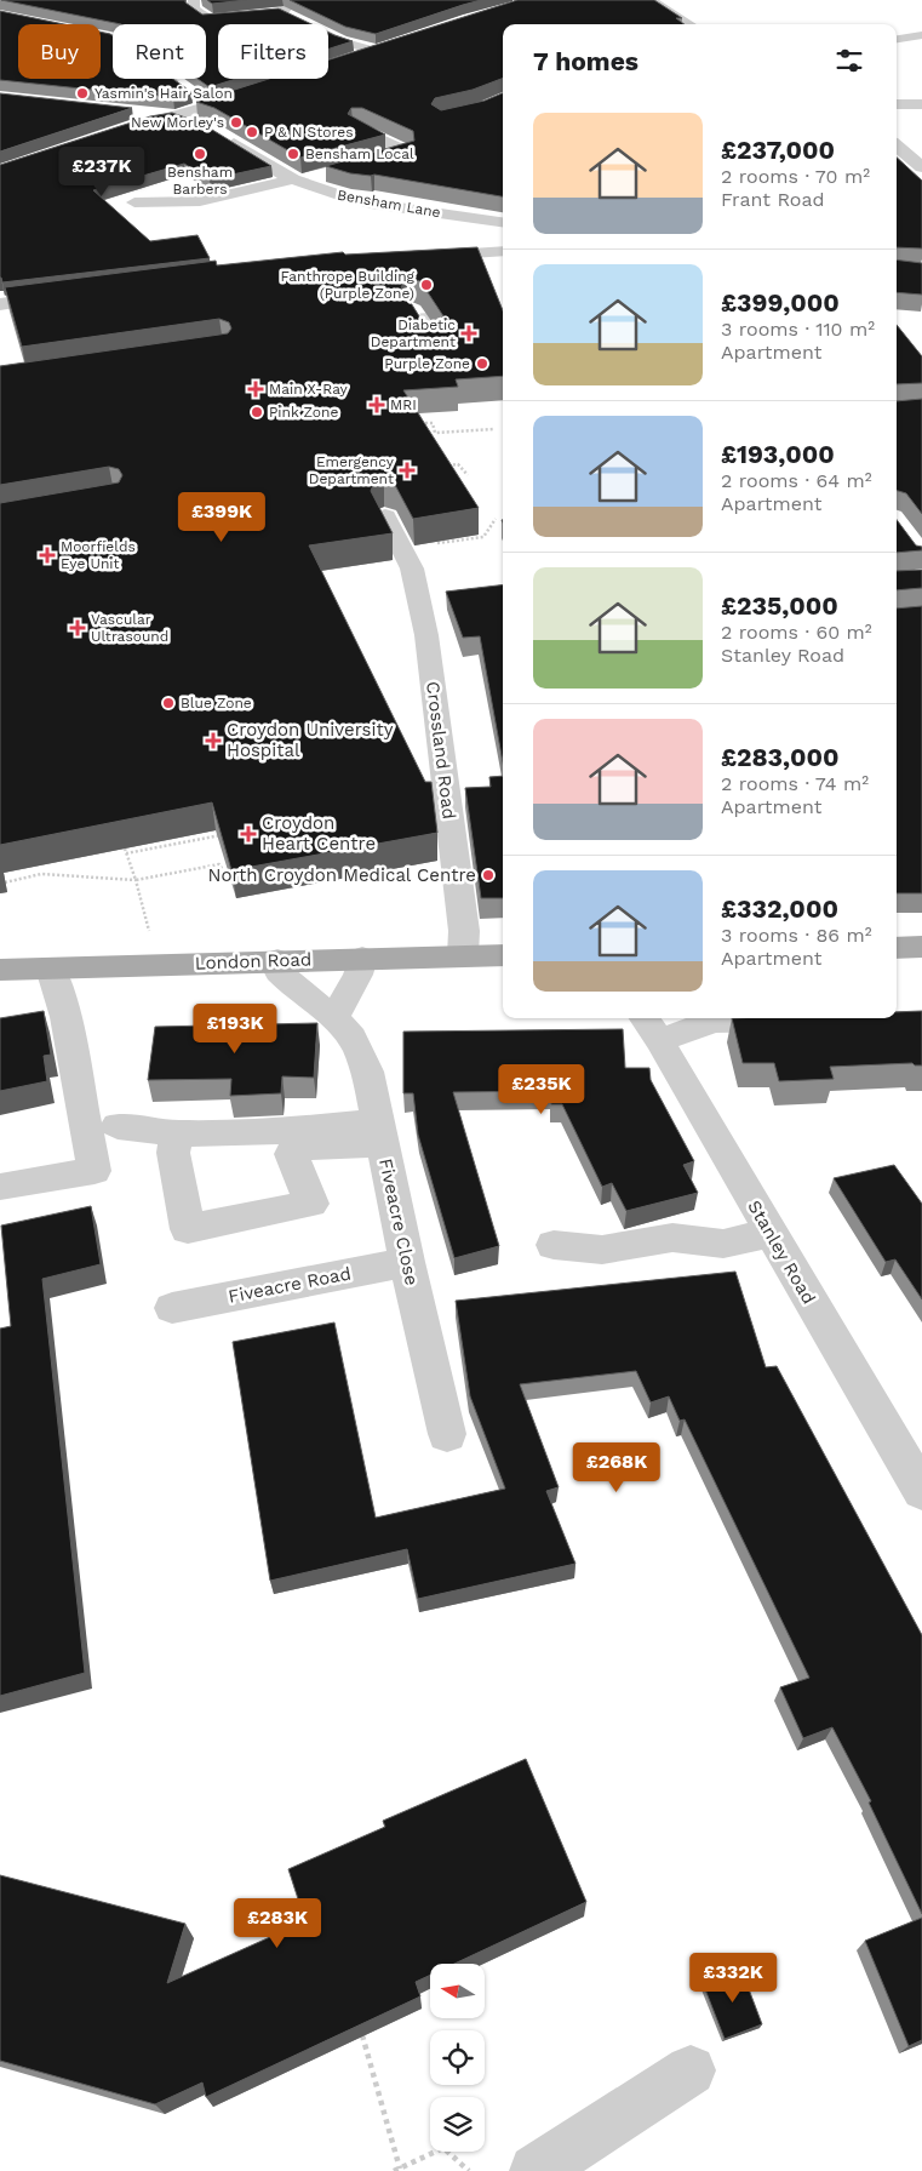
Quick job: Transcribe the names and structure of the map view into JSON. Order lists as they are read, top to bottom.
{
  "streets": {
    "main road": ["London Road"],
    "street": [
      "Bensham Lane",
      "Crossland Road",
      "Fiveacre Close",
      "Stanley Road",
      "Fiveacre Road"
    ]
  },
  "crossings": [
    ["Crossland Road", "London Road"],
    ["London Road", "Fiveacre Close"],
    ["Fiveacre Close", "Fiveacre Road"]
  ],
  "places": {
    "other": [
      "Yasmin's Hair Salon",
      "New Morley's",
      "P & N Stores",
      "Bensham Barbers",
      "Bensham Local",
      "Fanthrope Building (Purple Zone)",
      "Purple Zone",
      "Pink Zone",
      "Blue Zone",
      "North Croydon Medical Centre"
    ],
    "health": [
      "Diabetic Department",
      "Main X-Ray",
      "MRI",
      "Emergency Department",
      "Moorfields Eye Unit",
      "Vascular Ultrasound",
      "Croydon University Hospital",
      "Croydon Heart Centre"
    ]
  },
  "north": "left",
  "page": {
    "chip": ["Buy", "Rent", "Filters"],
    "heading": "7 homes",
    "list": [
      {
        "name": "£237,000",
        "note": "2 rooms · 70 m² · Frant Road"
      },
      {
        "name": "£399,000",
        "note": "3 rooms · 110 m² · Apartment"
      },
      {
        "name": "£193,000",
        "note": "2 rooms · 64 m² · Apartment"
      },
      {
        "name": "£235,000",
        "note": "2 rooms · 60 m² · Stanley Road"
      },
      {
        "name": "£283,000",
        "note": "2 rooms · 74 m² · Apartment"
      },
      {
        "name": "£332,000",
        "note": "3 rooms · 86 m² · Apartment"
      }
    ],
    "price": [
      "£237K",
      "£399K",
      "£193K",
      "£235K",
      "£268K",
      "£283K",
      "£332K"
    ]
  }
}
